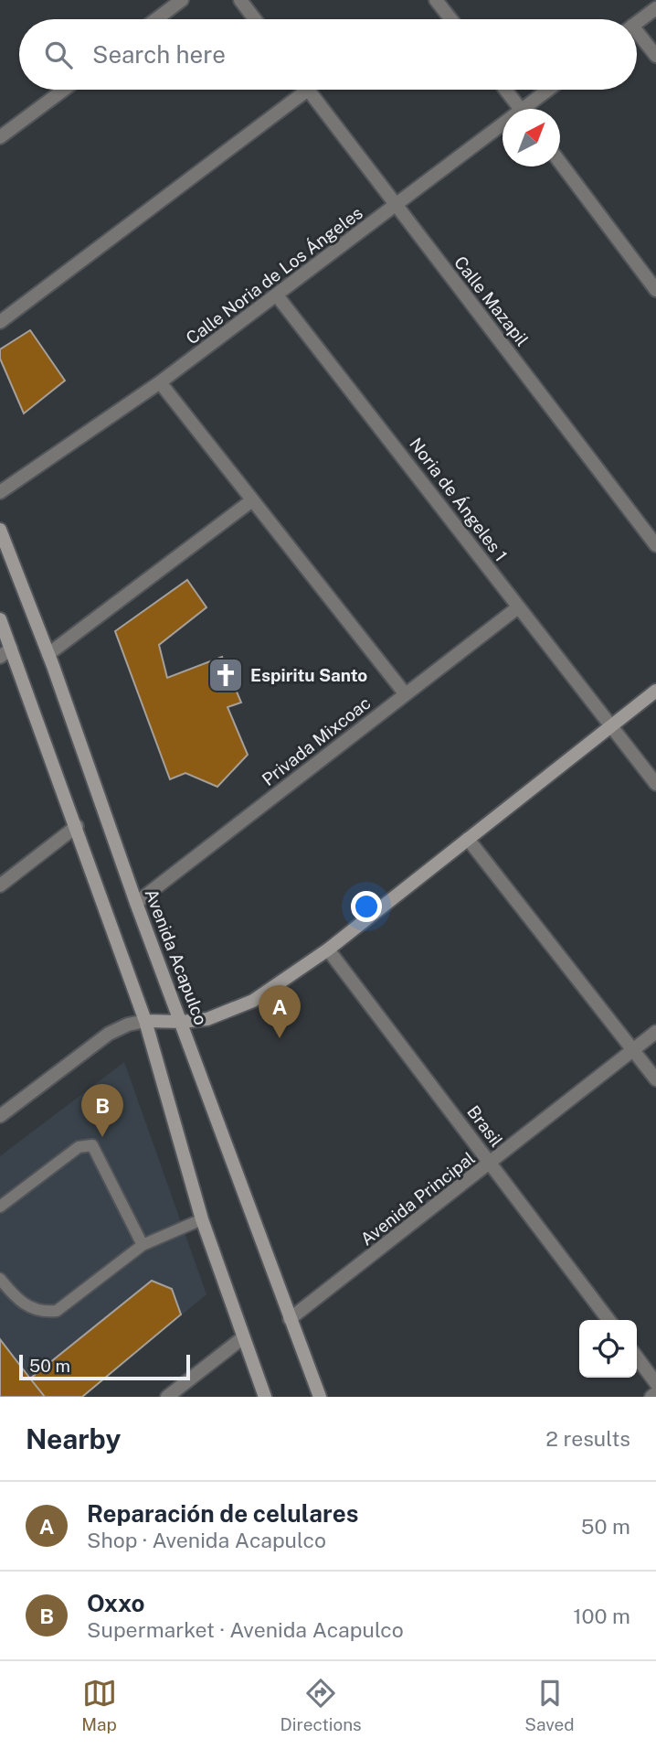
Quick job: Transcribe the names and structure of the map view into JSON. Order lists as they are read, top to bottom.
{
  "streets": {
    "main road": ["Avenida Acapulco"],
    "street": [
      "Calle Noria de Los Ángeles",
      "Calle Mazapil",
      "Noria de Ángeles 1",
      "Privada Mixcoac",
      "Brasil",
      "Avenida Principal"
    ]
  },
  "crossings": [
    ["Calle Noria de Los Ángeles", "Calle Mazapil"],
    ["Calle Noria de Los Ángeles", "Noria de Ángeles 1"],
    ["Noria de Ángeles 1", "Privada Mixcoac"],
    ["Privada Mixcoac", "Avenida Acapulco"],
    ["Avenida Acapulco", "Avenida Principal"],
    ["Brasil", "Avenida Principal"]
  ],
  "places": {
    "church": ["Espiritu Santo"]
  },
  "scale_bar": "50 m",
  "north": "top right",
  "page": {
    "search": "Search here",
    "pins": ["A", "B"],
    "scale": "50 m",
    "heading": ["Nearby", "2 results"],
    "list": [
      {
        "mark": "A",
        "name": "Reparación de celulares",
        "note": "Shop · Avenida Acapulco",
        "value": "50 m"
      },
      {
        "mark": "B",
        "name": "Oxxo",
        "note": "Supermarket · Avenida Acapulco",
        "value": "100 m"
      }
    ],
    "nav": ["Map", "Directions", "Saved"]
  }
}
